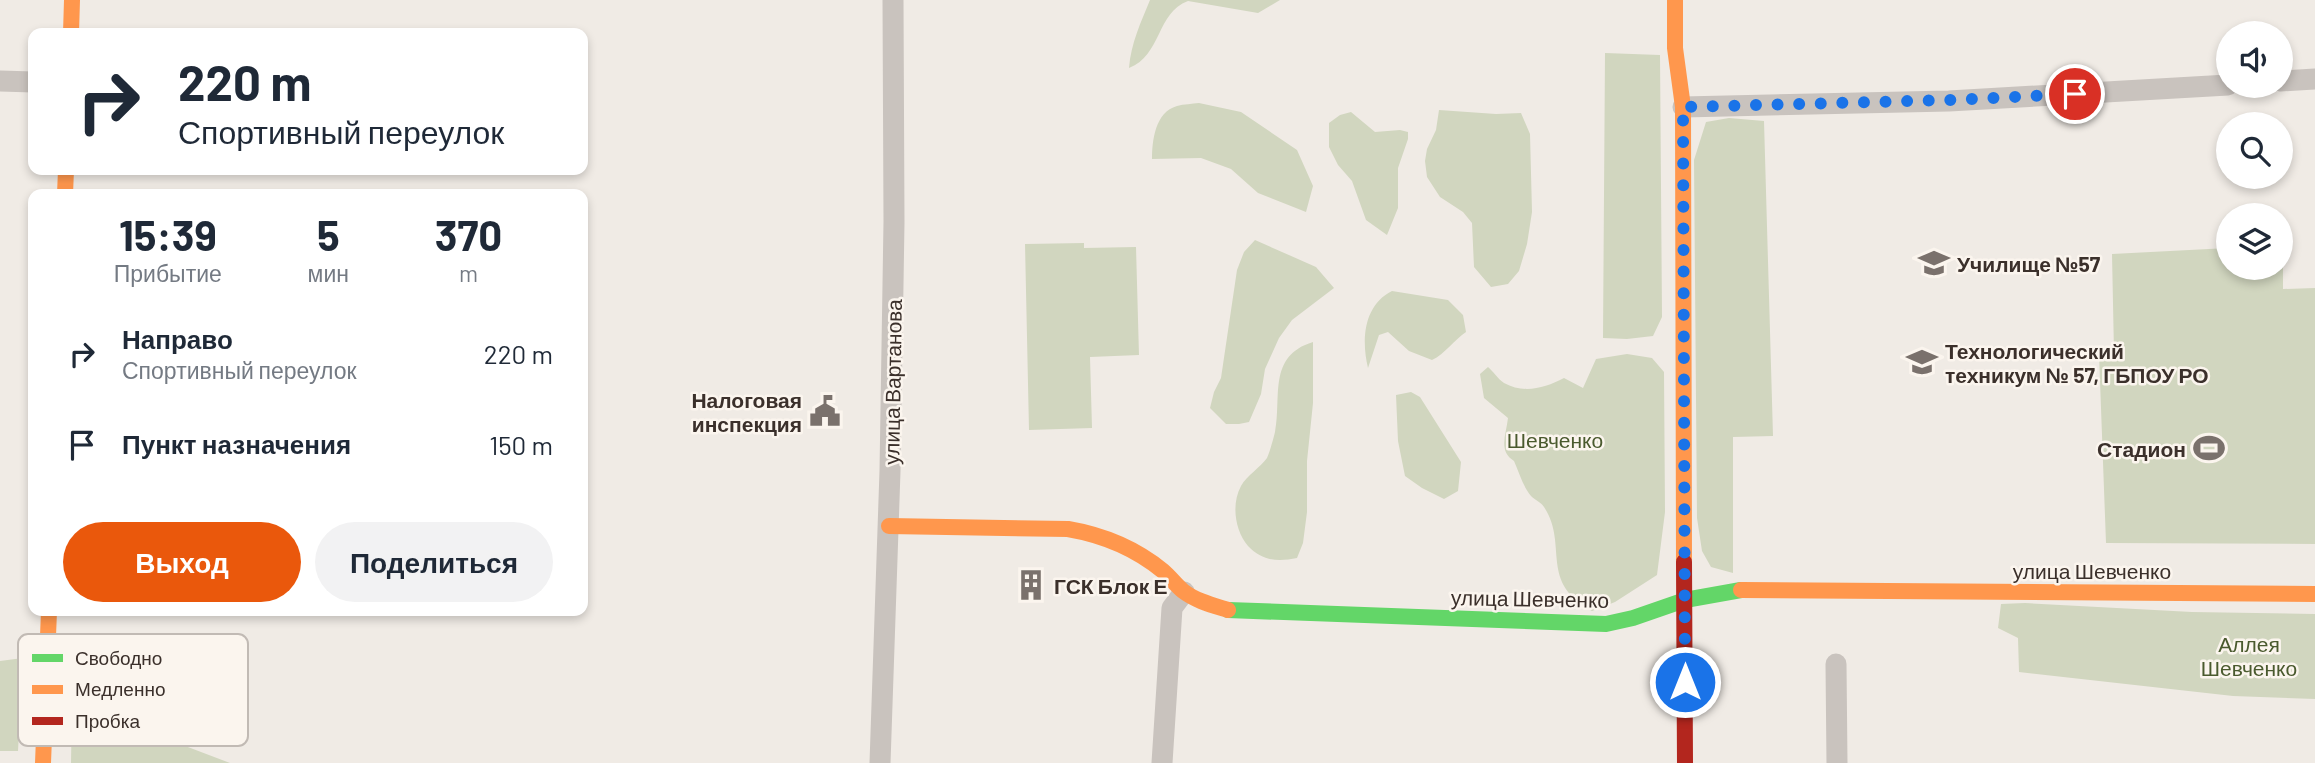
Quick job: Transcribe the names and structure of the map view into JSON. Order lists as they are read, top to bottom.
{
  "streets": {
    "street": ["улица Вартанова", "улица Шевченко"]
  },
  "crossings": [
    ["улица Вартанова", "улица Шевченко"]
  ],
  "parks": ["Шевченко", "Аллея Шевченко"],
  "places": {
    "school or university": ["Училище №57", "Технологический техникум № 57, ГБПОУ РО"],
    "public building": ["Налоговая инспекция"],
    "sports": ["Стадион"],
    "building": ["ГСК Блок Е"]
  },
  "legend": ["Свободно", "Медленно", "Пробка"],
  "page": {
    "turn": ["220 m", "Спортивный переулок"],
    "eta": [
      "15:39",
      "Прибытие",
      "5",
      "мин",
      "370",
      "m"
    ],
    "list": [
      {
        "name": "Направо",
        "note": "Спортивный переулок",
        "value": "220 m"
      },
      {
        "name": "Пункт назначения",
        "value": "150 m"
      }
    ],
    "buttons": ["Выход", "Поделиться"]
  }
}
